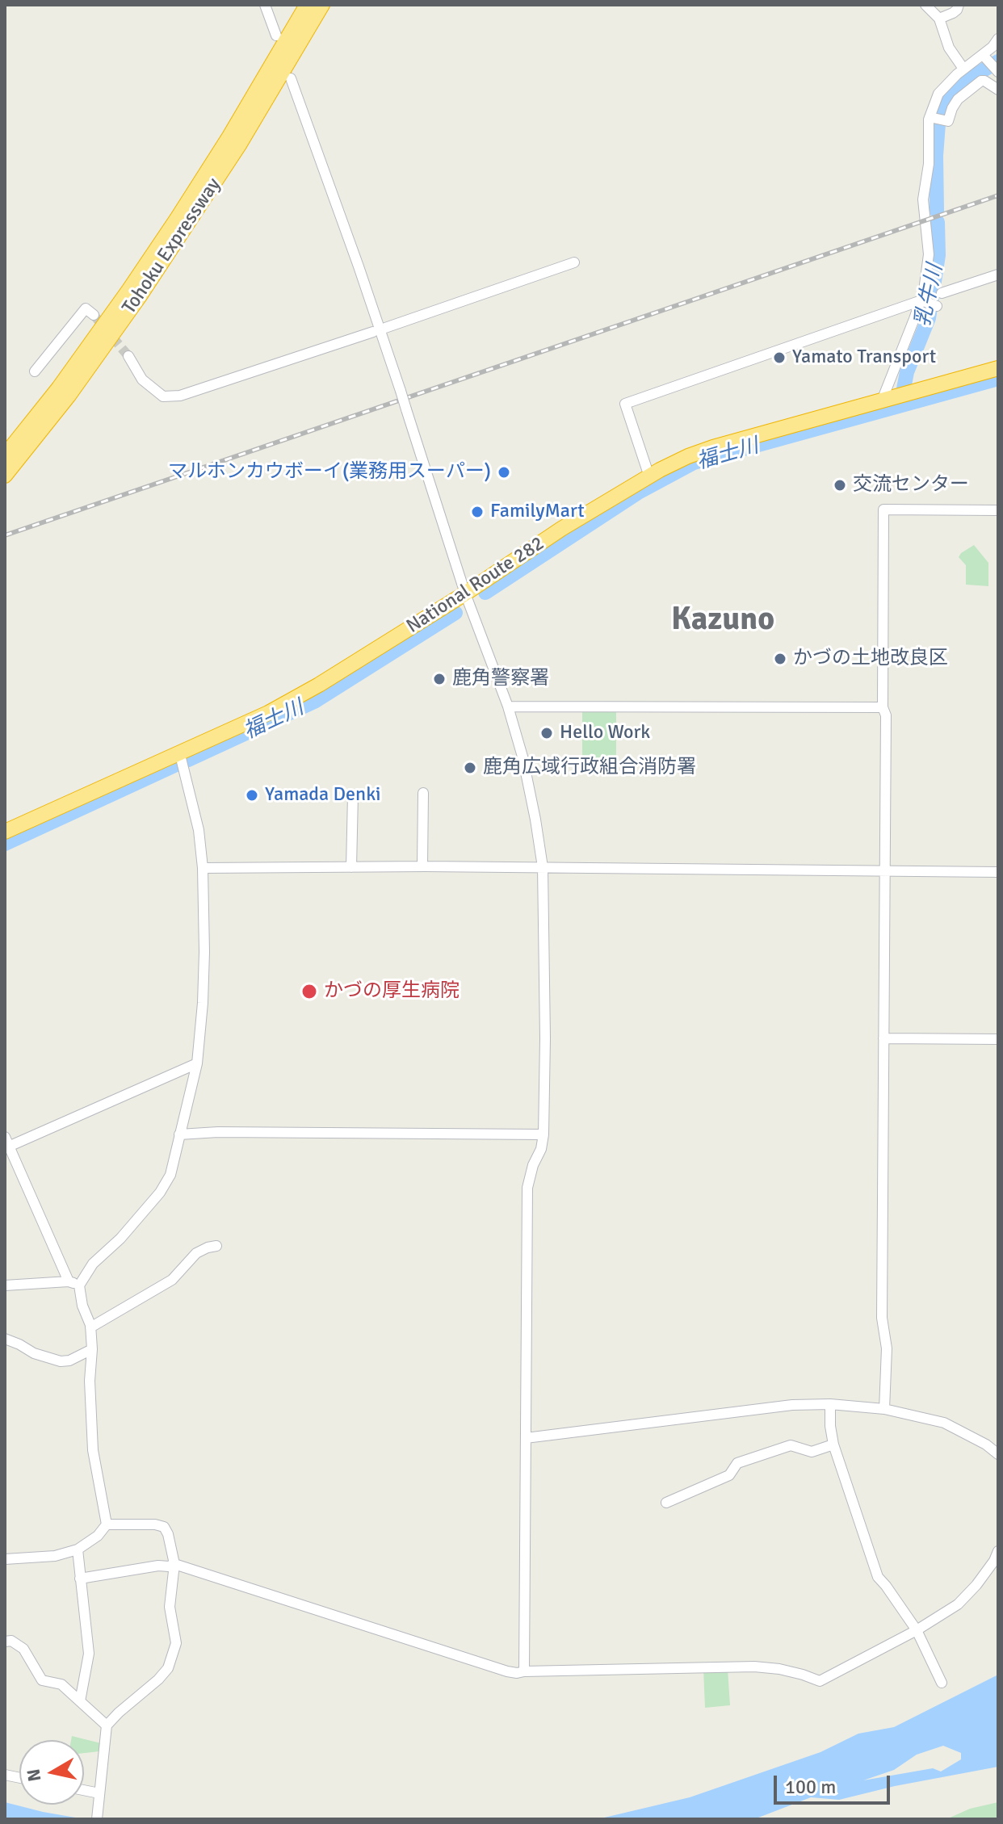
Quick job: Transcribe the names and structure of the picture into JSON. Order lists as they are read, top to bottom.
{
  "streets": {
    "highway": ["Tohoku Expressway", "National Route 282"]
  },
  "districts": ["Kazuno"],
  "water": ["乳牛川", "福士川"],
  "places": [
    "Yamato Transport",
    "マルホンカウボーイ(業務用スーパー)",
    "交流センター",
    "FamilyMart",
    "かづの土地改良区",
    "鹿角警察署",
    "Hello Work",
    "鹿角広域行政組合消防署",
    "Yamada Denki",
    "かづの厚生病院"
  ],
  "scale_bar": "100 m",
  "north": "left"
}
